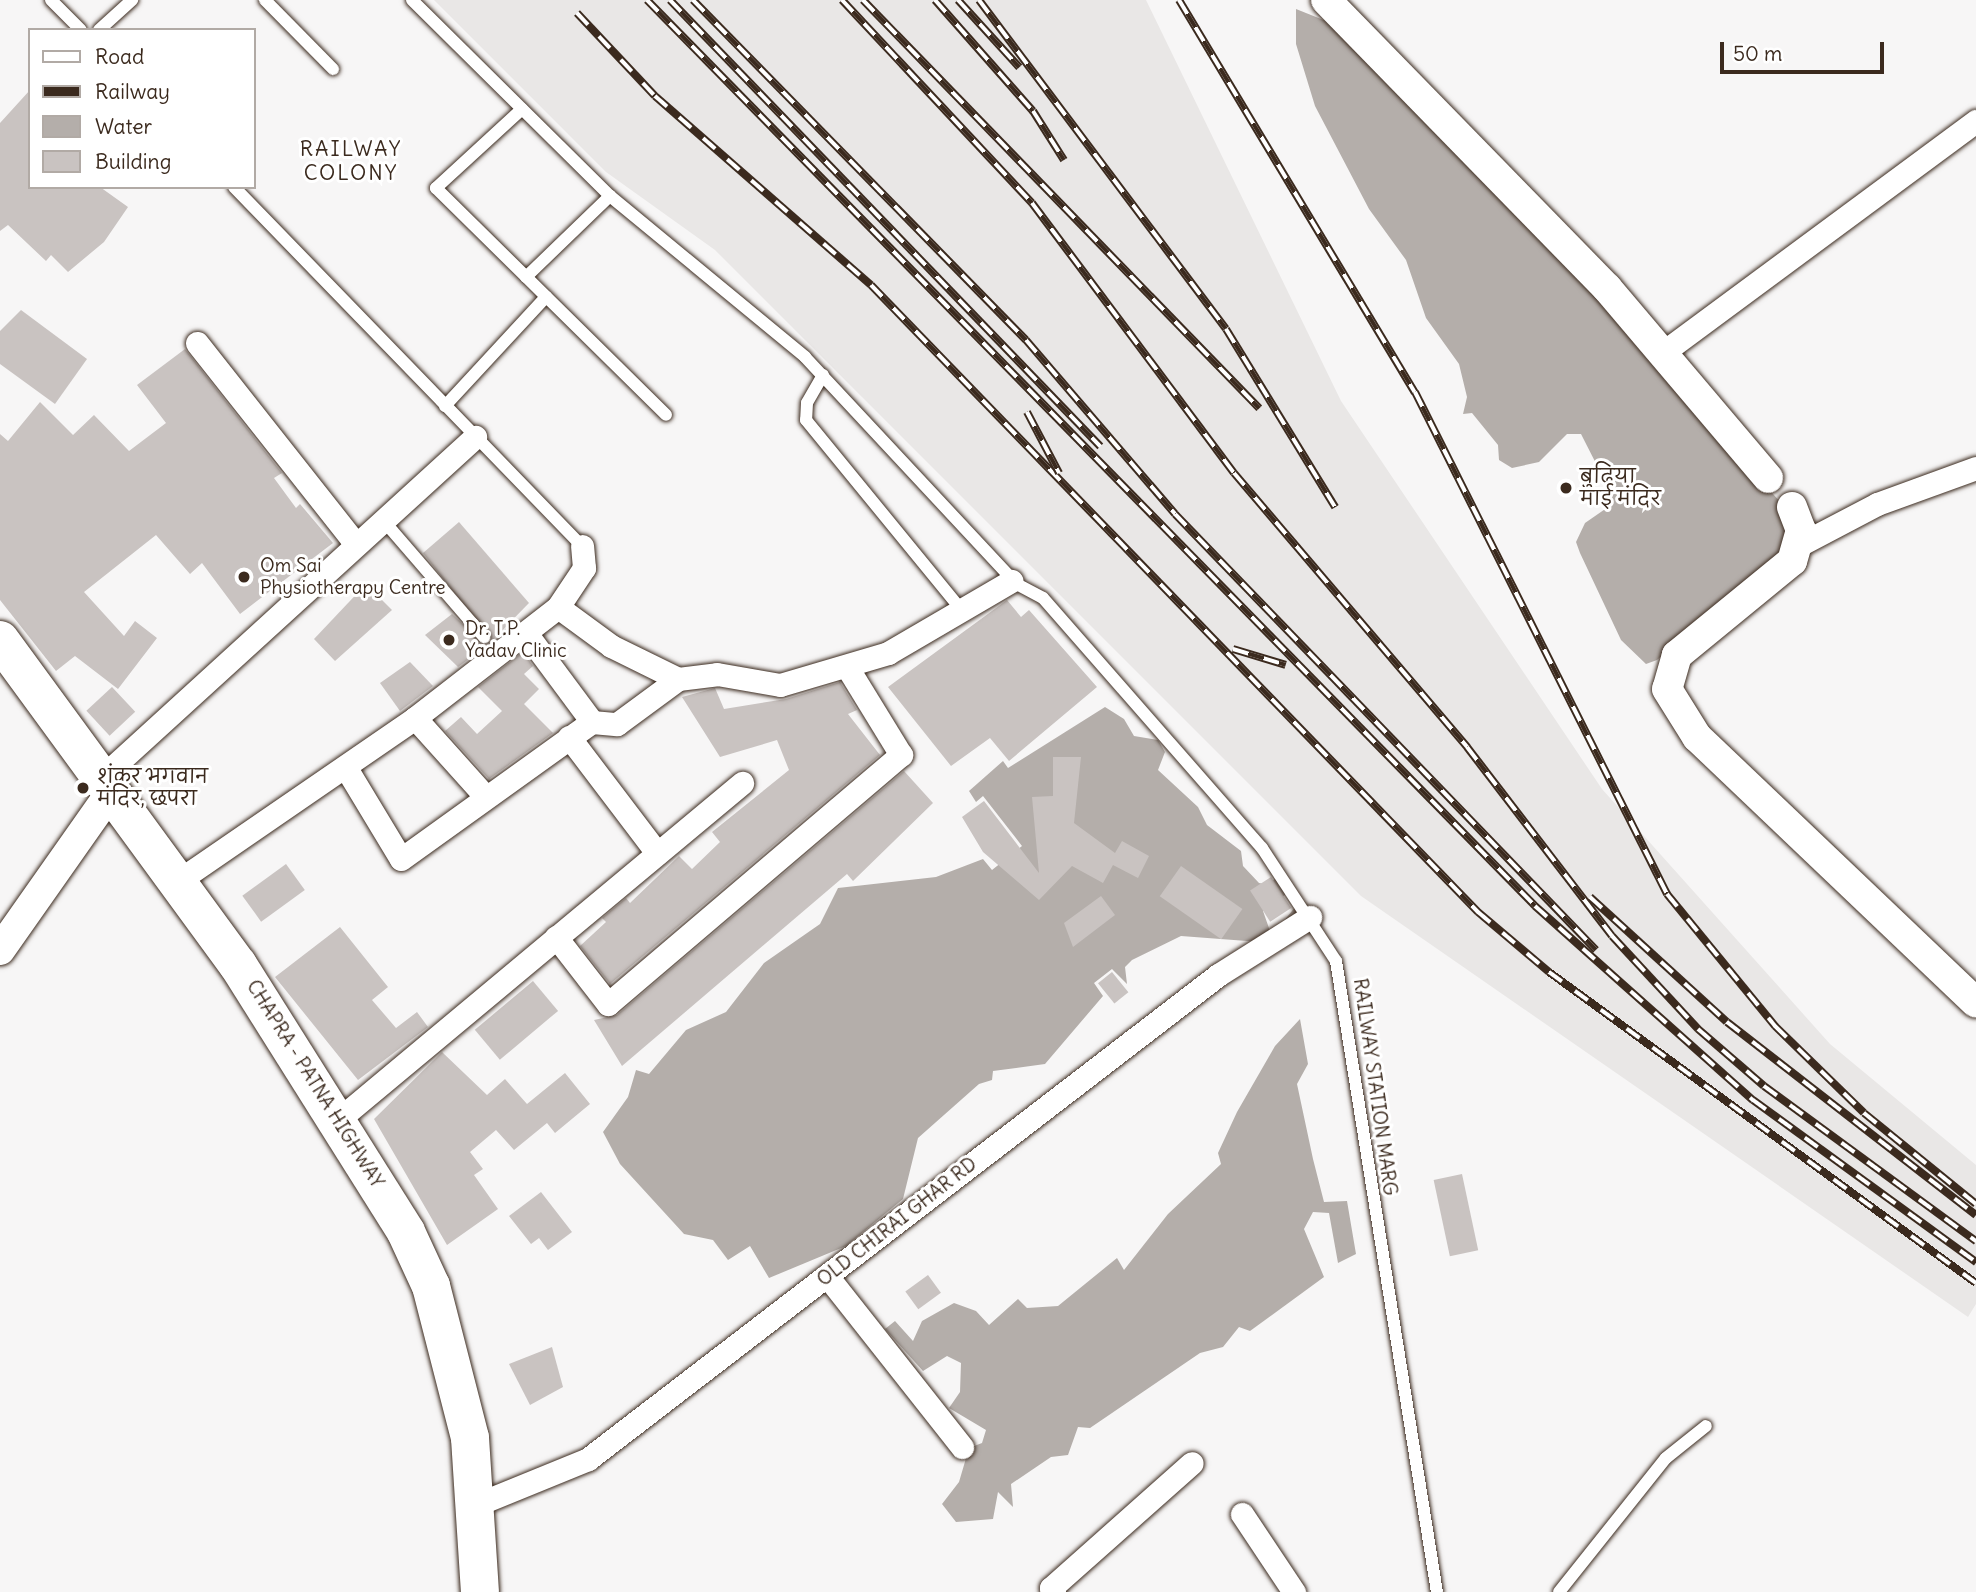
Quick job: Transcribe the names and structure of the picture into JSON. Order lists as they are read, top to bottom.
{
  "streets": {
    "highway": ["CHAPRA - PATNA HIGHWAY"],
    "street": ["OLD CHIRAI GHAR RD"],
    "lane": ["RAILWAY STATION MARG"]
  },
  "crossings": [
    ["CHAPRA - PATNA HIGHWAY", "OLD CHIRAI GHAR RD"],
    ["RAILWAY STATION MARG", "OLD CHIRAI GHAR RD"]
  ],
  "districts": ["RAILWAY COLONY"],
  "places": [
    "बुढ़िया माई मंदिर",
    "Om Sai Physiotherapy Centre",
    "Dr. T.P. Yadav Clinic",
    "शंकर भगवान मंदिर, छपरा"
  ],
  "legend": [
    "Road",
    "Railway",
    "Water",
    "Building"
  ],
  "scale_bar": "50 m"
}
